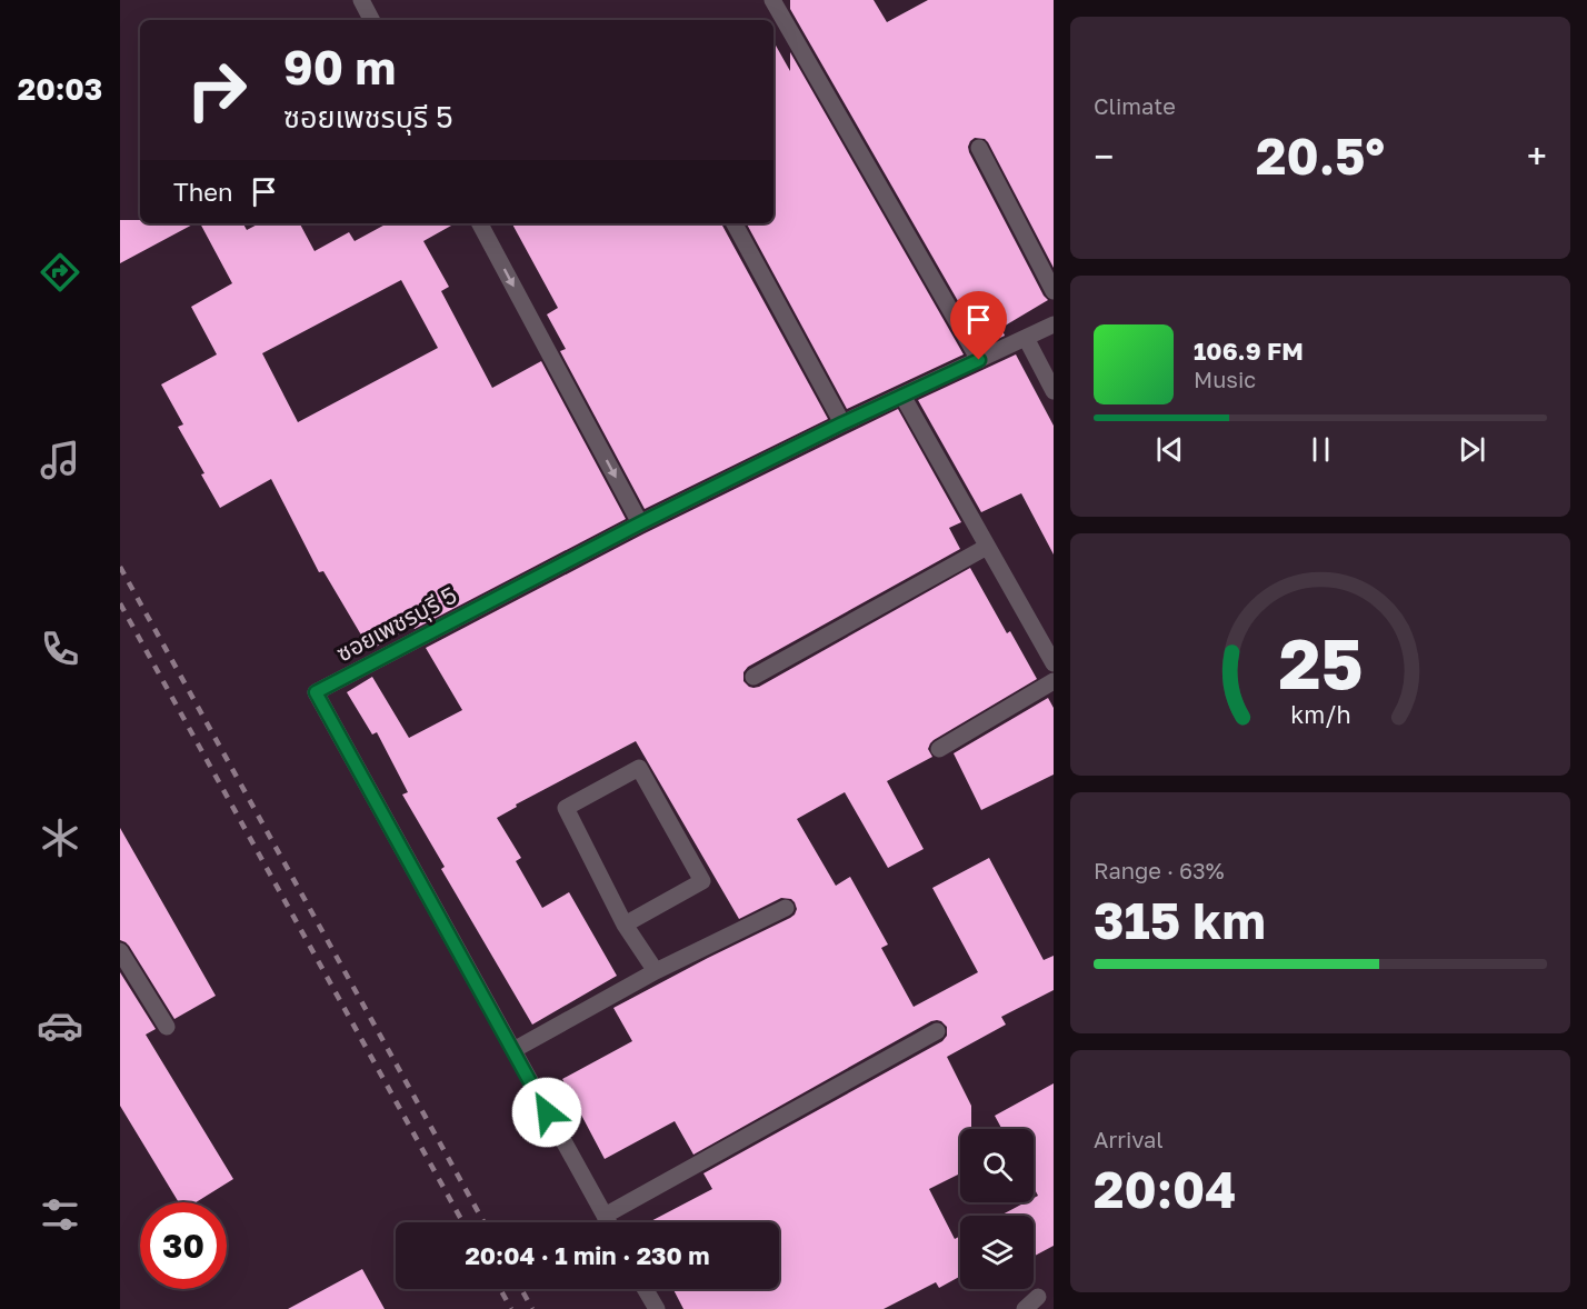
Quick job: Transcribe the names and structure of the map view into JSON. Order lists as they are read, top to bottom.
{
  "streets": {
    "street": ["ซอยเพชรบุรี 5"]
  },
  "page": {
    "tabs": "20:03",
    "tile": [
      "Climate",
      ["Range · 63%", "315 km"],
      ["Arrival", "20:04"]
    ],
    "turn": ["90 m", "ซอยเพชรบุรี 5"],
    "heat": ["−", "20.5°", "+"],
    "then": "Then",
    "song": ["106.9 FM", "Music"],
    "limit": "30",
    "trip": "20:04 · 1 min · 230 m",
    "gauge": ["25", "km/h"]
  }
}
